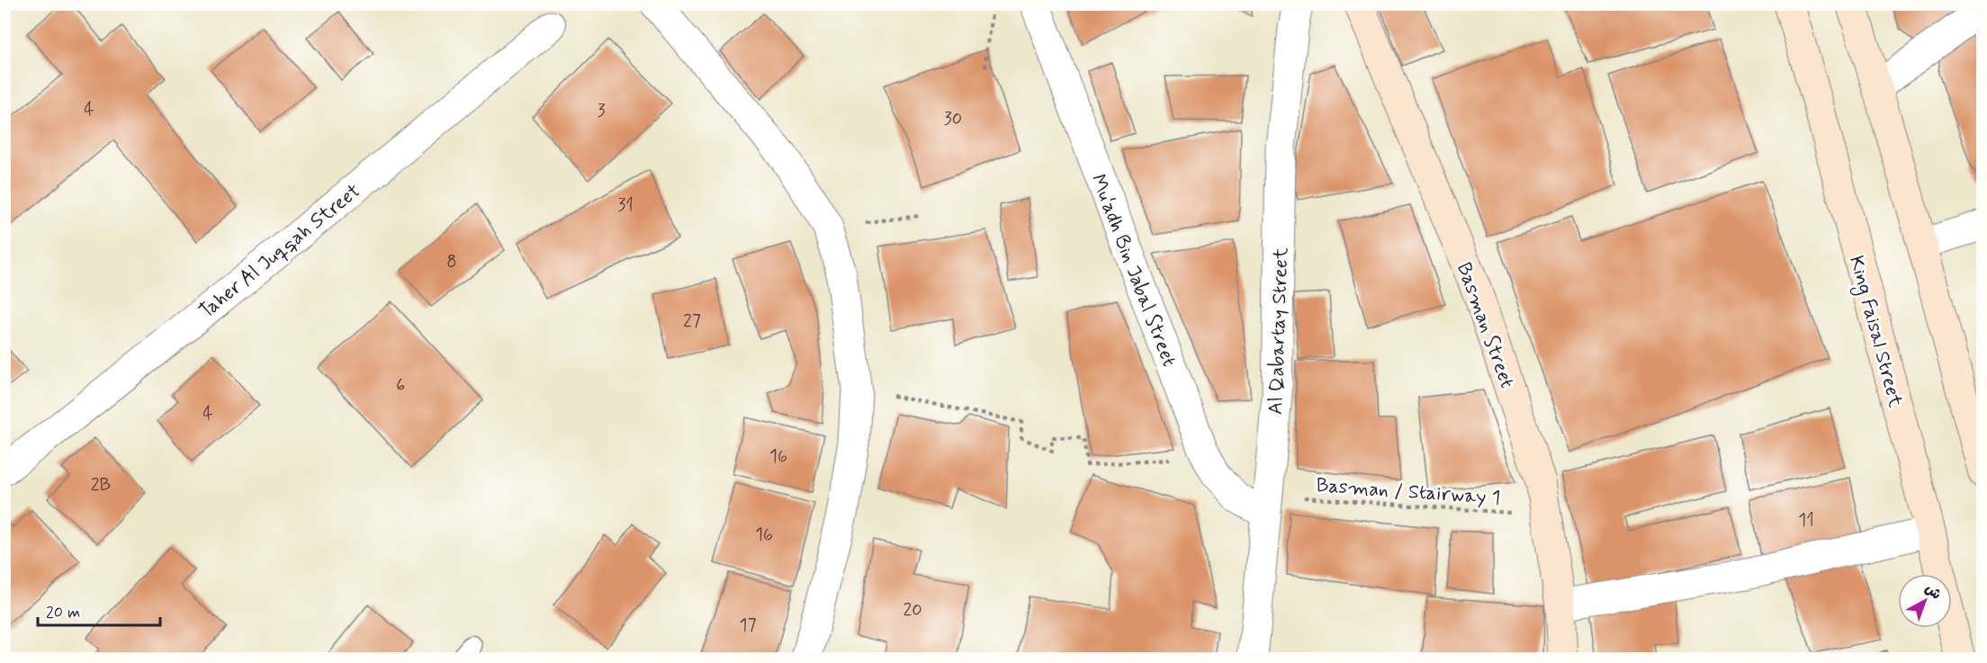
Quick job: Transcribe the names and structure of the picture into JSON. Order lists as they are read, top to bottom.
{
  "streets": {
    "main road": ["Basman Street", "King Faisal Street"],
    "street": ["Taher Al Juqqah Street", "Muʻadh Bin Jabal Street", "Al Qabartay Street"],
    "path": ["Basman / Stairway 1"]
  },
  "crossings": [
    ["Muʻadh Bin Jabal Street", "Al Qabartay Street"],
    ["Muʻadh Bin Jabal Street", "Basman / Stairway 1"],
    ["Basman Street", "Basman / Stairway 1"],
    ["Al Qabartay Street", "Basman / Stairway 1"]
  ],
  "house_numbers": [
    "4",
    "3",
    "30",
    "31",
    "8",
    "27",
    "6",
    "4",
    "16",
    "2B",
    "11",
    "16",
    "20",
    "17"
  ],
  "scale_bar": "20 m",
  "north": "top right"
}
